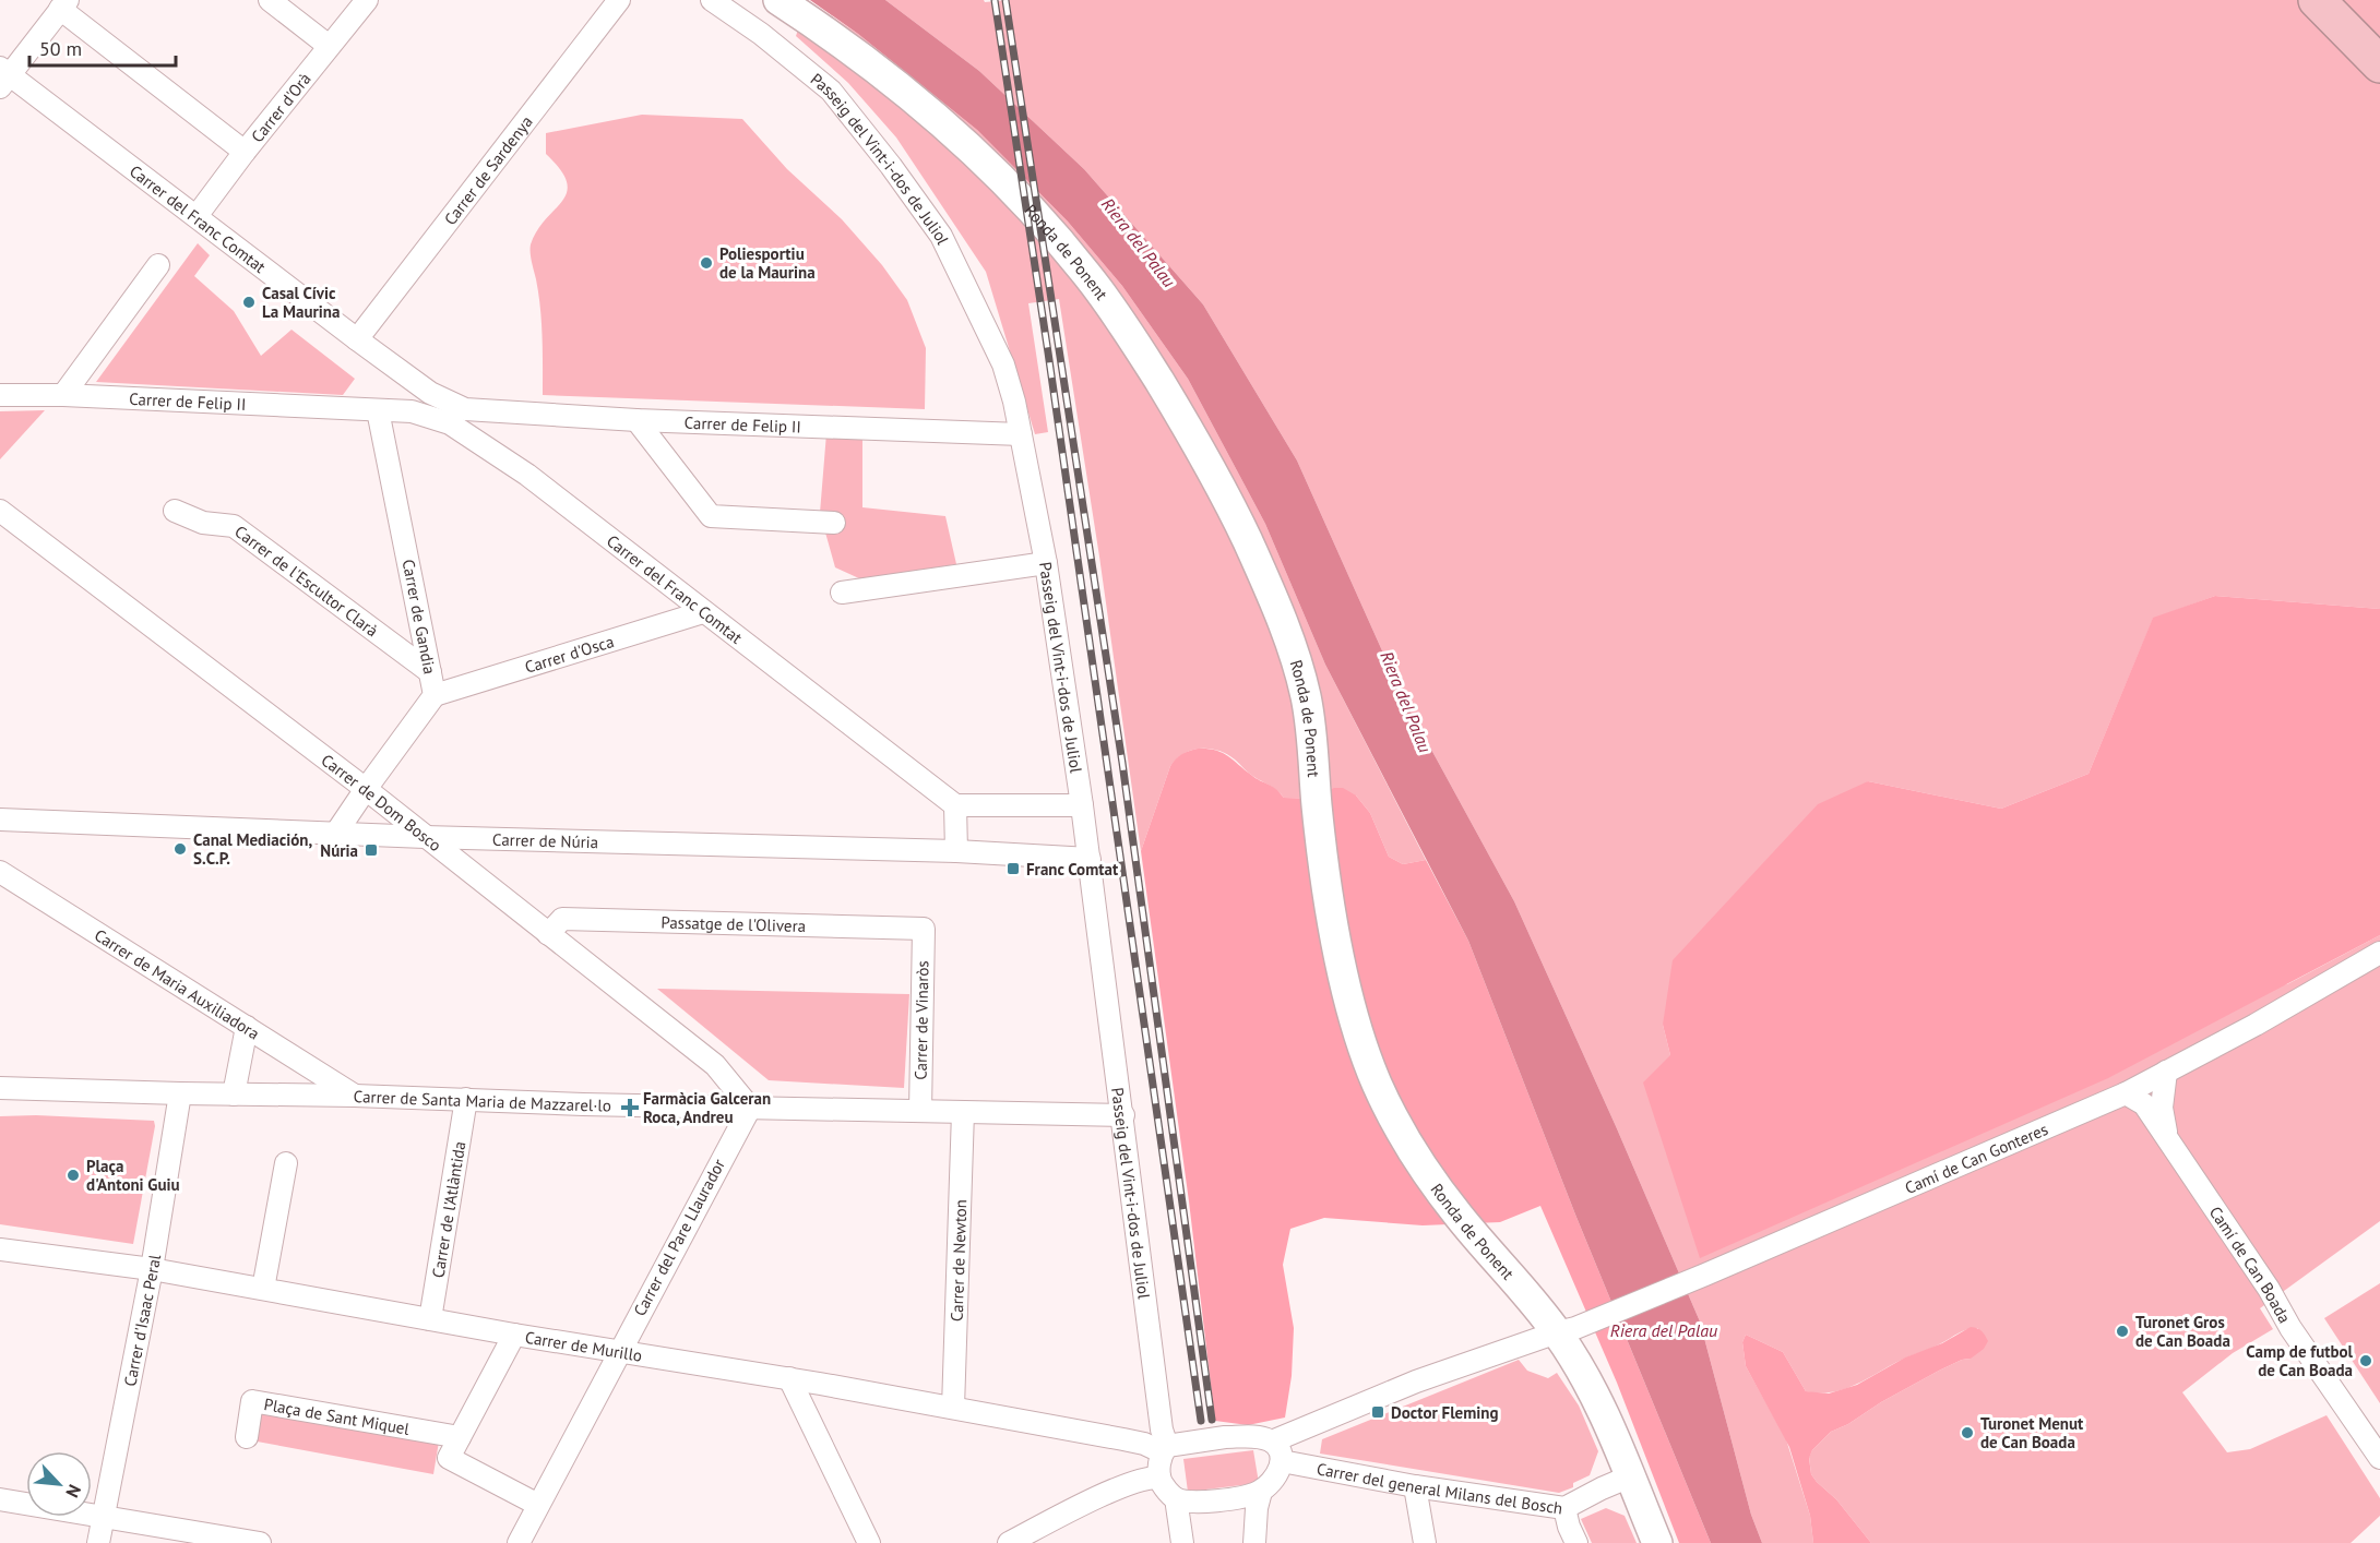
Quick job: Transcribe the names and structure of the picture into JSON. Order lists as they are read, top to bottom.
{
  "streets": {
    "main road": ["Ronda de Ponent"],
    "street": [
      "Carrer d'Orà",
      "Passeig del Vint-i-dos de Juliol",
      "Carrer de Sardenya",
      "Carrer del Franc Comtat",
      "Carrer de Felip II",
      "Carrer de l'Escultor Clarà",
      "Carrer de Gandia",
      "Carrer d'Osca",
      "Carrer de Dom Bosco",
      "Carrer de Núria",
      "Passatge de l'Olivera",
      "Carrer de Maria Auxiliadora",
      "Carrer de Vinaròs",
      "Carrer de Santa Maria de Mazzarel·lo",
      "Camí de Can Gonteres",
      "Carrer de l'Atlàntida",
      "Carrer del Pare Llaurador",
      "Carrer de Newton",
      "Camí de Can Boada",
      "Carrer d'Isaac Peral",
      "Carrer de Murillo",
      "Plaça de Sant Miquel",
      "Carrer del general Milans del Bosch"
    ]
  },
  "crossings": [
    ["Carrer d'Orà", "Carrer del Franc Comtat"],
    ["Passeig del Vint-i-dos de Juliol", "Carrer de Felip II"],
    ["Passeig del Vint-i-dos de Juliol", "Carrer de Núria"],
    ["Passeig del Vint-i-dos de Juliol", "Carrer de Santa Maria de Mazzarel·lo"],
    ["Passeig del Vint-i-dos de Juliol", "Carrer de Murillo"],
    ["Carrer de Sardenya", "Carrer del Franc Comtat"],
    ["Carrer del Franc Comtat", "Carrer de Felip II"],
    ["Carrer del Franc Comtat", "Carrer de Gandia"],
    ["Carrer del Franc Comtat", "Carrer d'Osca"],
    ["Ronda de Ponent", "Camí de Can Gonteres"],
    ["Ronda de Ponent", "Carrer del general Milans del Bosch"],
    ["Carrer de Felip II", "Carrer de Gandia"],
    ["Carrer de l'Escultor Clarà", "Carrer de Gandia"],
    ["Carrer de Gandia", "Carrer d'Osca"],
    ["Carrer de Gandia", "Carrer de Dom Bosco"],
    ["Carrer de Gandia", "Carrer de Núria"],
    ["Carrer de Dom Bosco", "Carrer de Núria"],
    ["Carrer de Dom Bosco", "Passatge de l'Olivera"],
    ["Carrer de Dom Bosco", "Carrer de Santa Maria de Mazzarel·lo"],
    ["Carrer de Dom Bosco", "Carrer del Pare Llaurador"],
    ["Passatge de l'Olivera", "Carrer de Vinaròs"],
    ["Carrer de Maria Auxiliadora", "Carrer de Santa Maria de Mazzarel·lo"],
    ["Carrer de Vinaròs", "Carrer de Santa Maria de Mazzarel·lo"],
    ["Carrer de Santa Maria de Mazzarel·lo", "Carrer de l'Atlàntida"],
    ["Carrer de Santa Maria de Mazzarel·lo", "Carrer del Pare Llaurador"],
    ["Carrer de Santa Maria de Mazzarel·lo", "Carrer de Newton"],
    ["Carrer de Santa Maria de Mazzarel·lo", "Carrer d'Isaac Peral"],
    ["Camí de Can Gonteres", "Camí de Can Boada"],
    ["Carrer de l'Atlàntida", "Carrer de Murillo"],
    ["Carrer del Pare Llaurador", "Carrer de Murillo"],
    ["Carrer de Newton", "Carrer de Murillo"],
    ["Carrer d'Isaac Peral", "Carrer de Murillo"]
  ],
  "water": ["Riera del Palau"],
  "places": {
    "other": [
      "Poliesportiu de la Maurina",
      "Casal Cívic La Maurina",
      "Canal Mediación, S.C.P.",
      "Plaça d'Antoni Guiu",
      "Turonet Gros de Can Boada",
      "Camp de futbol de Can Boada",
      "Turonet Menut de Can Boada"
    ],
    "transit": ["Núria", "Franc Comtat", "Doctor Fleming"],
    "health": ["Farmàcia Galceran Roca, Andreu"]
  },
  "scale_bar": "50 m",
  "north": "bottom right"
}
